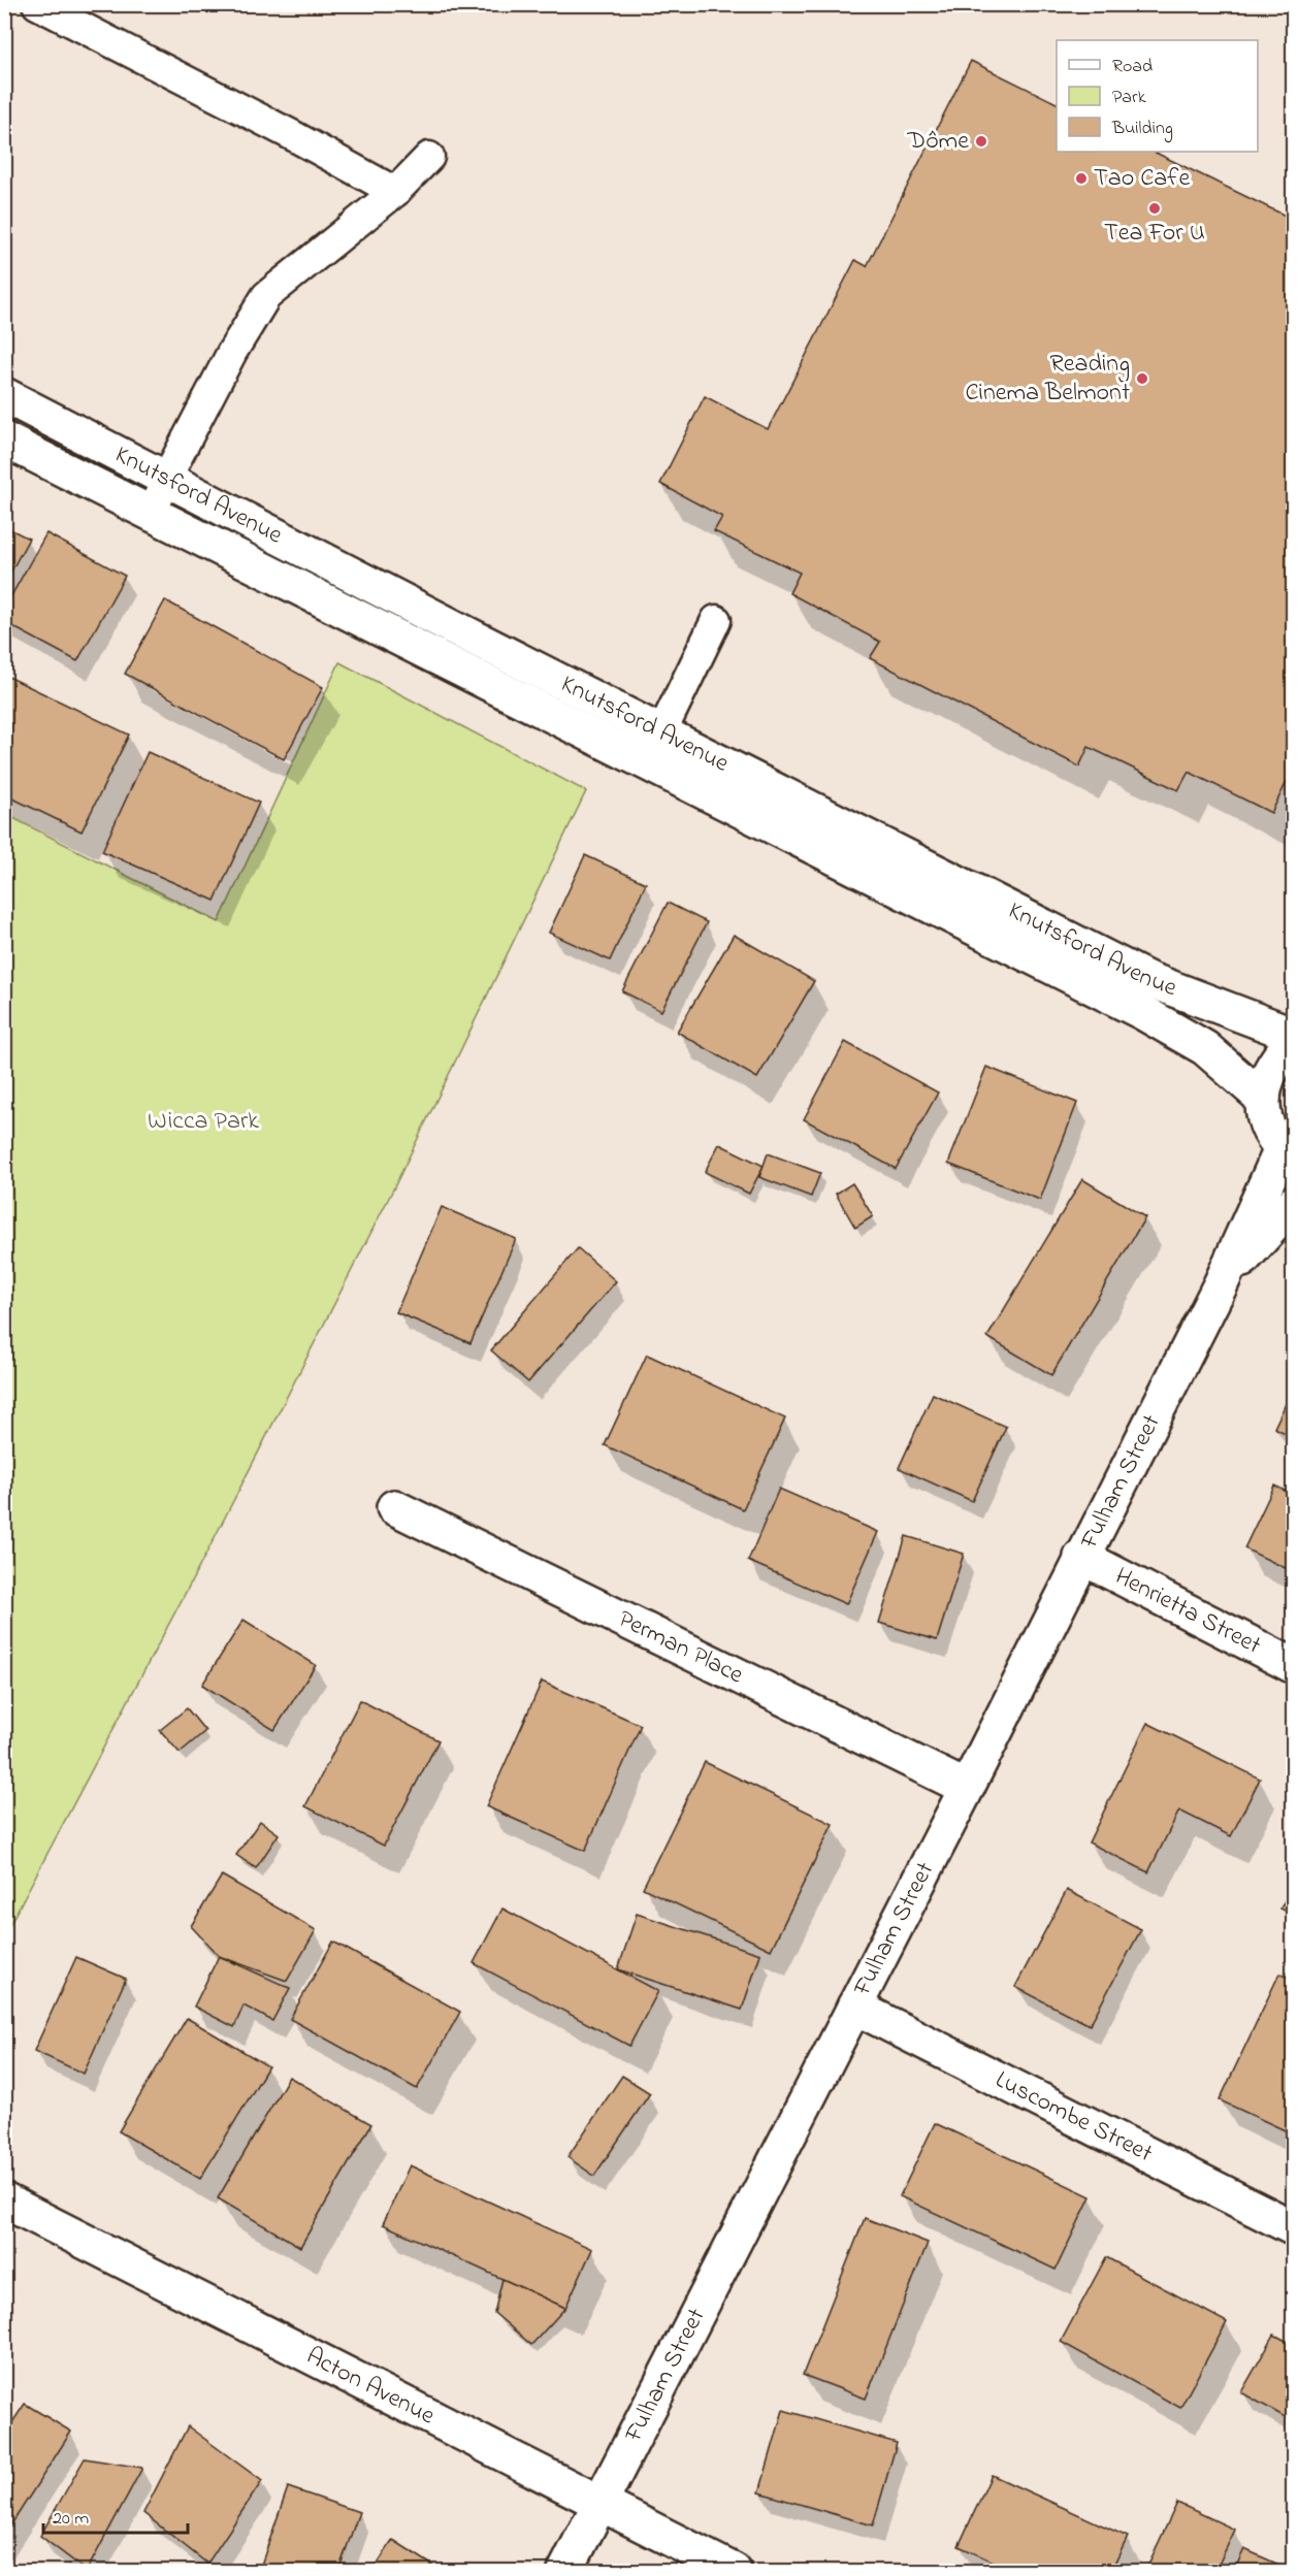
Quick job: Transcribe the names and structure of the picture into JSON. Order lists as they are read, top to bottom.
{
  "streets": {
    "street": [
      "Knutsford Avenue",
      "Fulham Street",
      "Henrietta Street",
      "Perman Place",
      "Luscombe Street",
      "Acton Avenue"
    ]
  },
  "crossings": [
    ["Knutsford Avenue", "Fulham Street"],
    ["Fulham Street", "Henrietta Street"],
    ["Fulham Street", "Perman Place"],
    ["Fulham Street", "Luscombe Street"],
    ["Fulham Street", "Acton Avenue"]
  ],
  "parks": ["Wicca Park"],
  "places": [
    "Dôme",
    "Tao Cafe",
    "Tea For U",
    "Reading Cinema Belmont"
  ],
  "legend": ["Road", "Park", "Building"],
  "scale_bar": "20 m"
}
